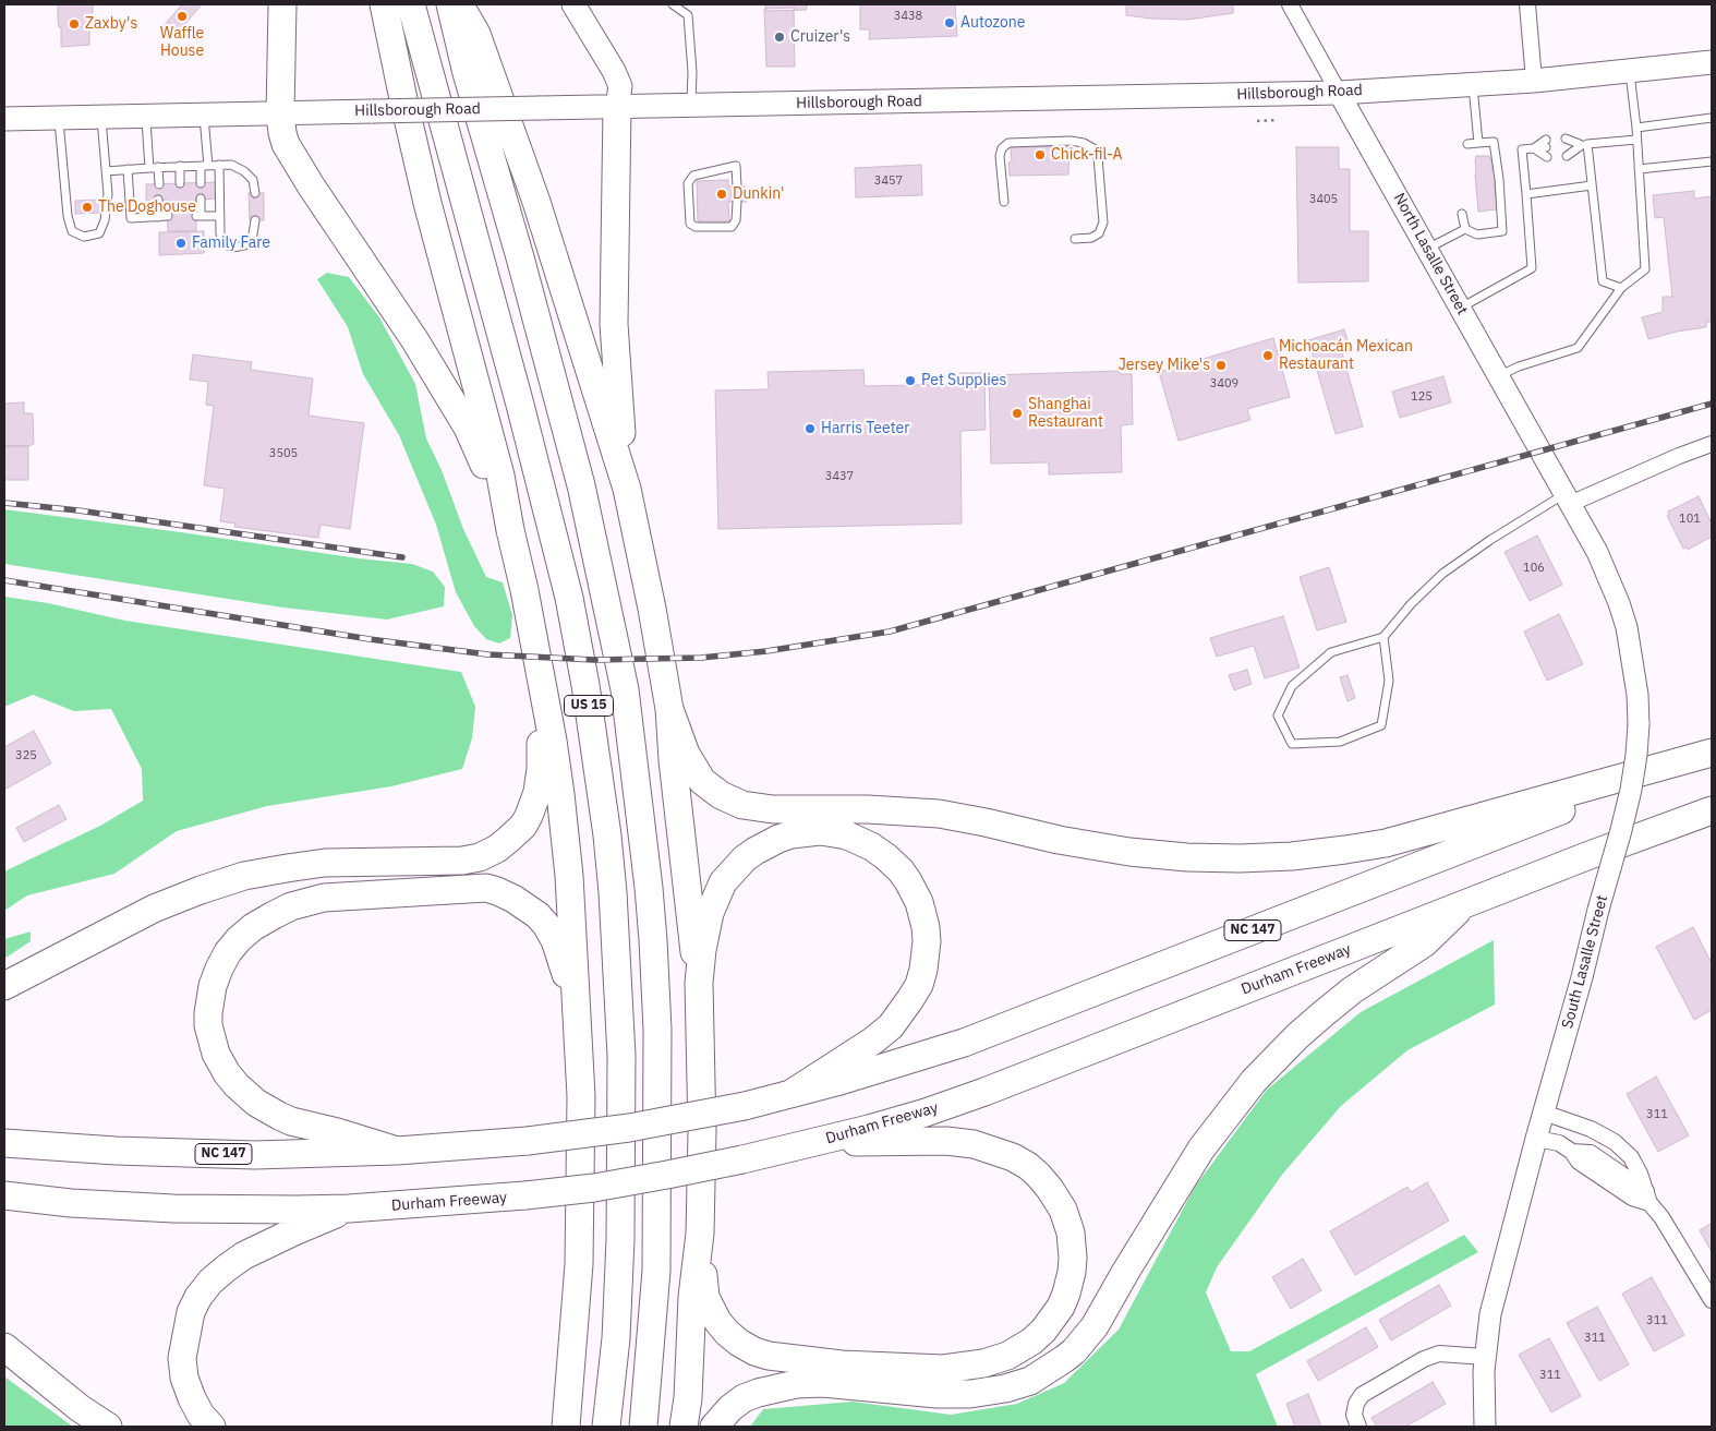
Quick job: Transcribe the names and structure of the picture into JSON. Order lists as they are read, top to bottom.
{
  "streets": {
    "highway": ["US 15", "NC 147", "Durham Freeway"],
    "main road": ["Hillsborough Road"],
    "street": ["North Lasalle Street", "South Lasalle Street"]
  },
  "crossings": [
    ["Hillsborough Road", "North Lasalle Street"],
    ["North Lasalle Street", "South Lasalle Street"]
  ],
  "places": [
    "Waffle House",
    "Autozone",
    "Zaxby's",
    "Cruizer's",
    "Chick-fil-A",
    "Dunkin'",
    "The Doghouse",
    "Family Fare",
    "Michoacán Mexican Restaurant",
    "Jersey Mike's",
    "Pet Supplies",
    "Shanghai Restaurant",
    "Harris Teeter"
  ],
  "house_numbers": [
    "3438",
    "3457",
    "3405",
    "3409",
    "125",
    "3505",
    "3437",
    "101",
    "106",
    "325",
    "311",
    "311",
    "311",
    "311"
  ]
}
